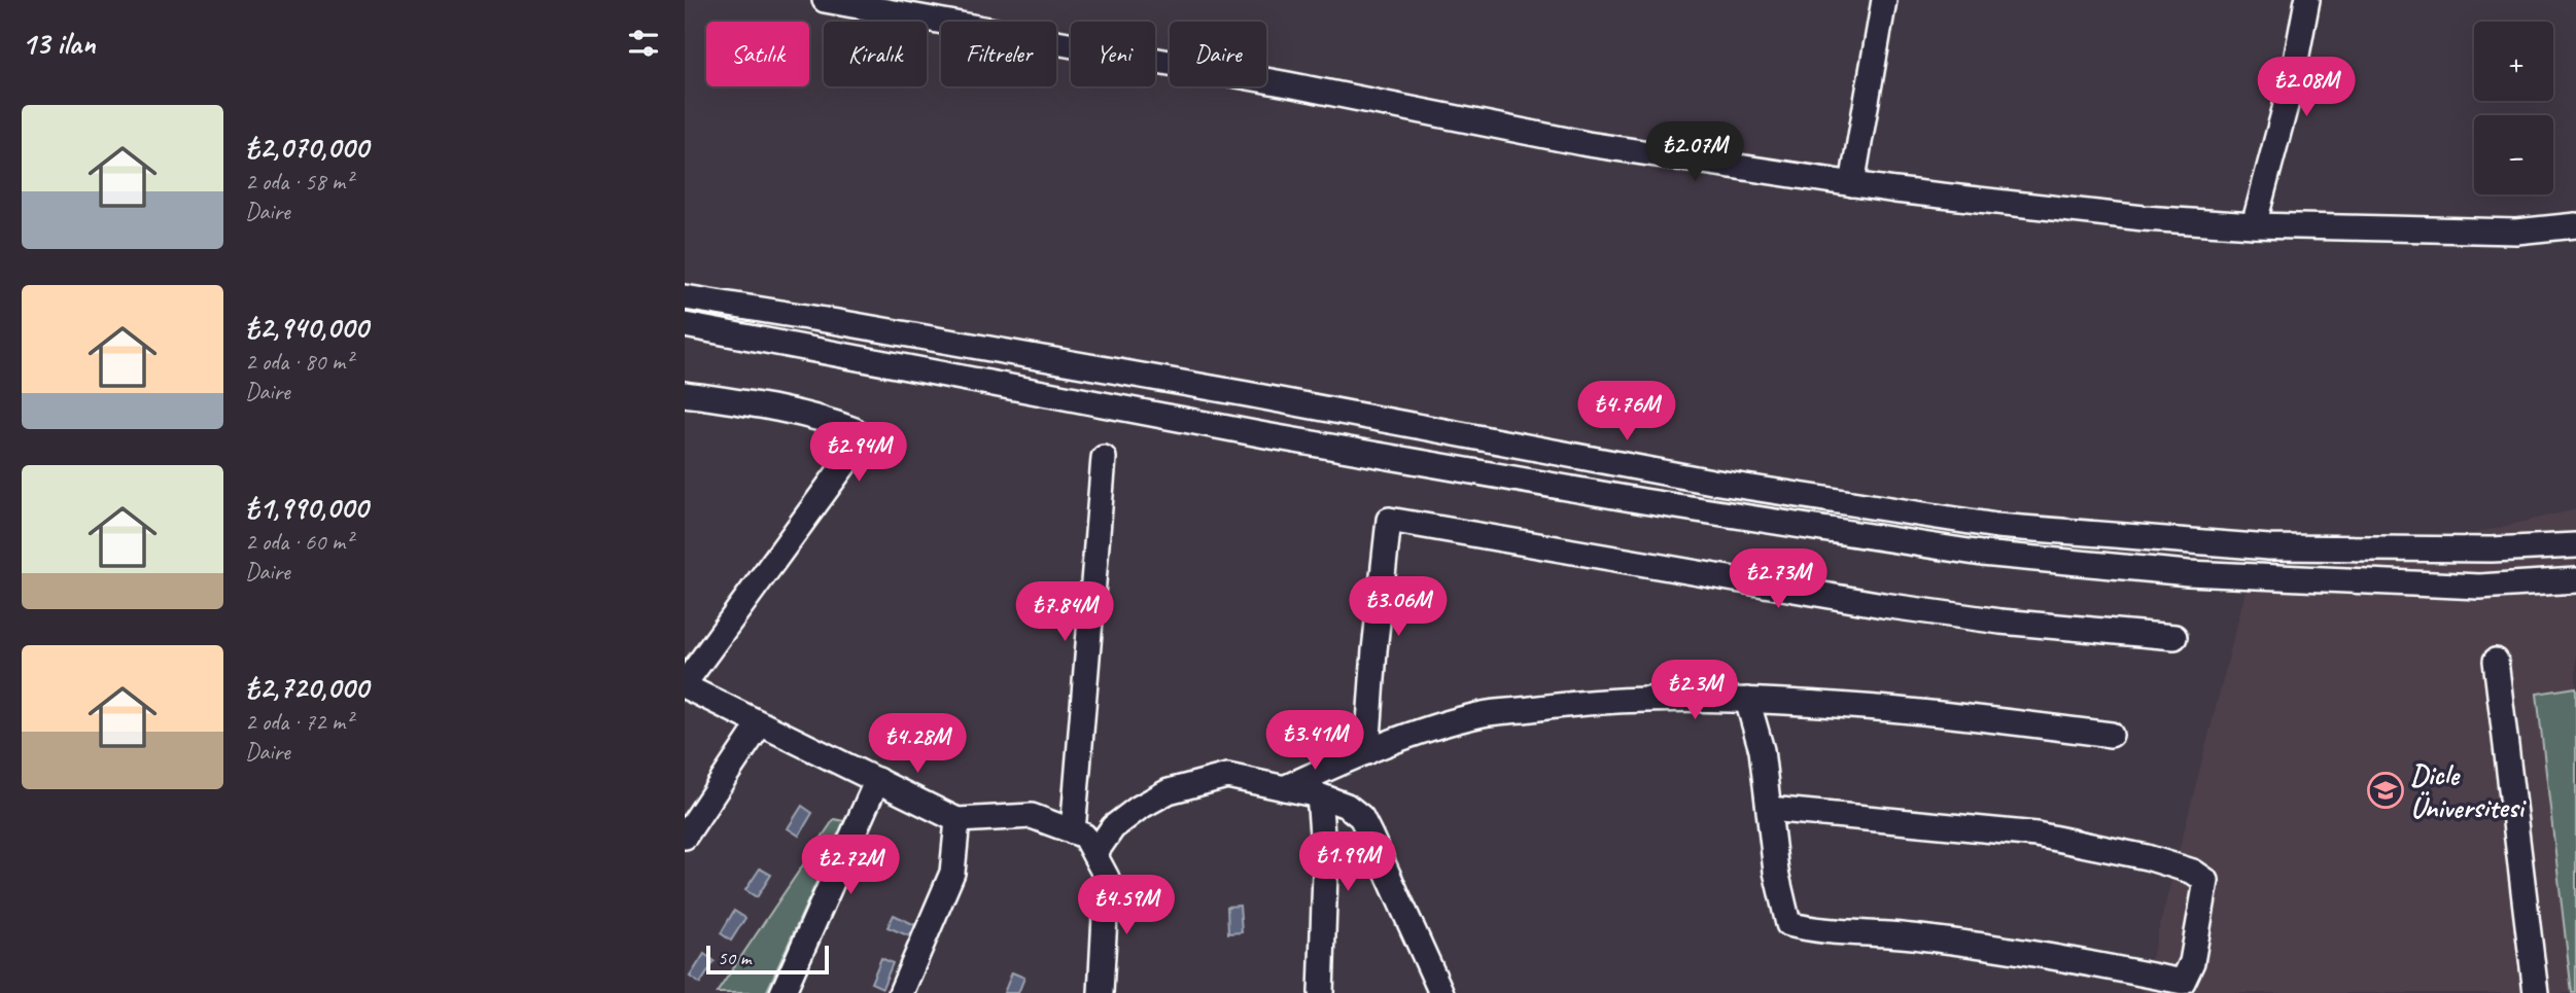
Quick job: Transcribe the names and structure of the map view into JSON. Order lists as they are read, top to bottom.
{
  "places": {
    "school or university": ["Dicle Üniversitesi"]
  },
  "scale_bar": "50 m",
  "page": {
    "heading": "13 ilan",
    "map_buttons": ["+", "−"],
    "chip": [
      "Satılık",
      "Kiralık",
      "Filtreler",
      "Yeni",
      "Daire"
    ],
    "price": [
      "₺2.08M",
      "₺2.07M",
      "₺4.76M",
      "₺2.94M",
      "₺2.73M",
      "₺3.06M",
      "₺7.84M",
      "₺2.3M",
      "₺3.41M",
      "₺4.28M",
      "₺1.99M",
      "₺2.72M",
      "₺4.59M"
    ],
    "list": [
      {
        "name": "₺2,070,000",
        "note": "2 oda · 58 m² · Daire"
      },
      {
        "name": "₺2,940,000",
        "note": "2 oda · 80 m² · Daire"
      },
      {
        "name": "₺1,990,000",
        "note": "2 oda · 60 m² · Daire"
      },
      {
        "name": "₺2,720,000",
        "note": "2 oda · 72 m² · Daire"
      }
    ],
    "scale": "50 m"
  }
}
